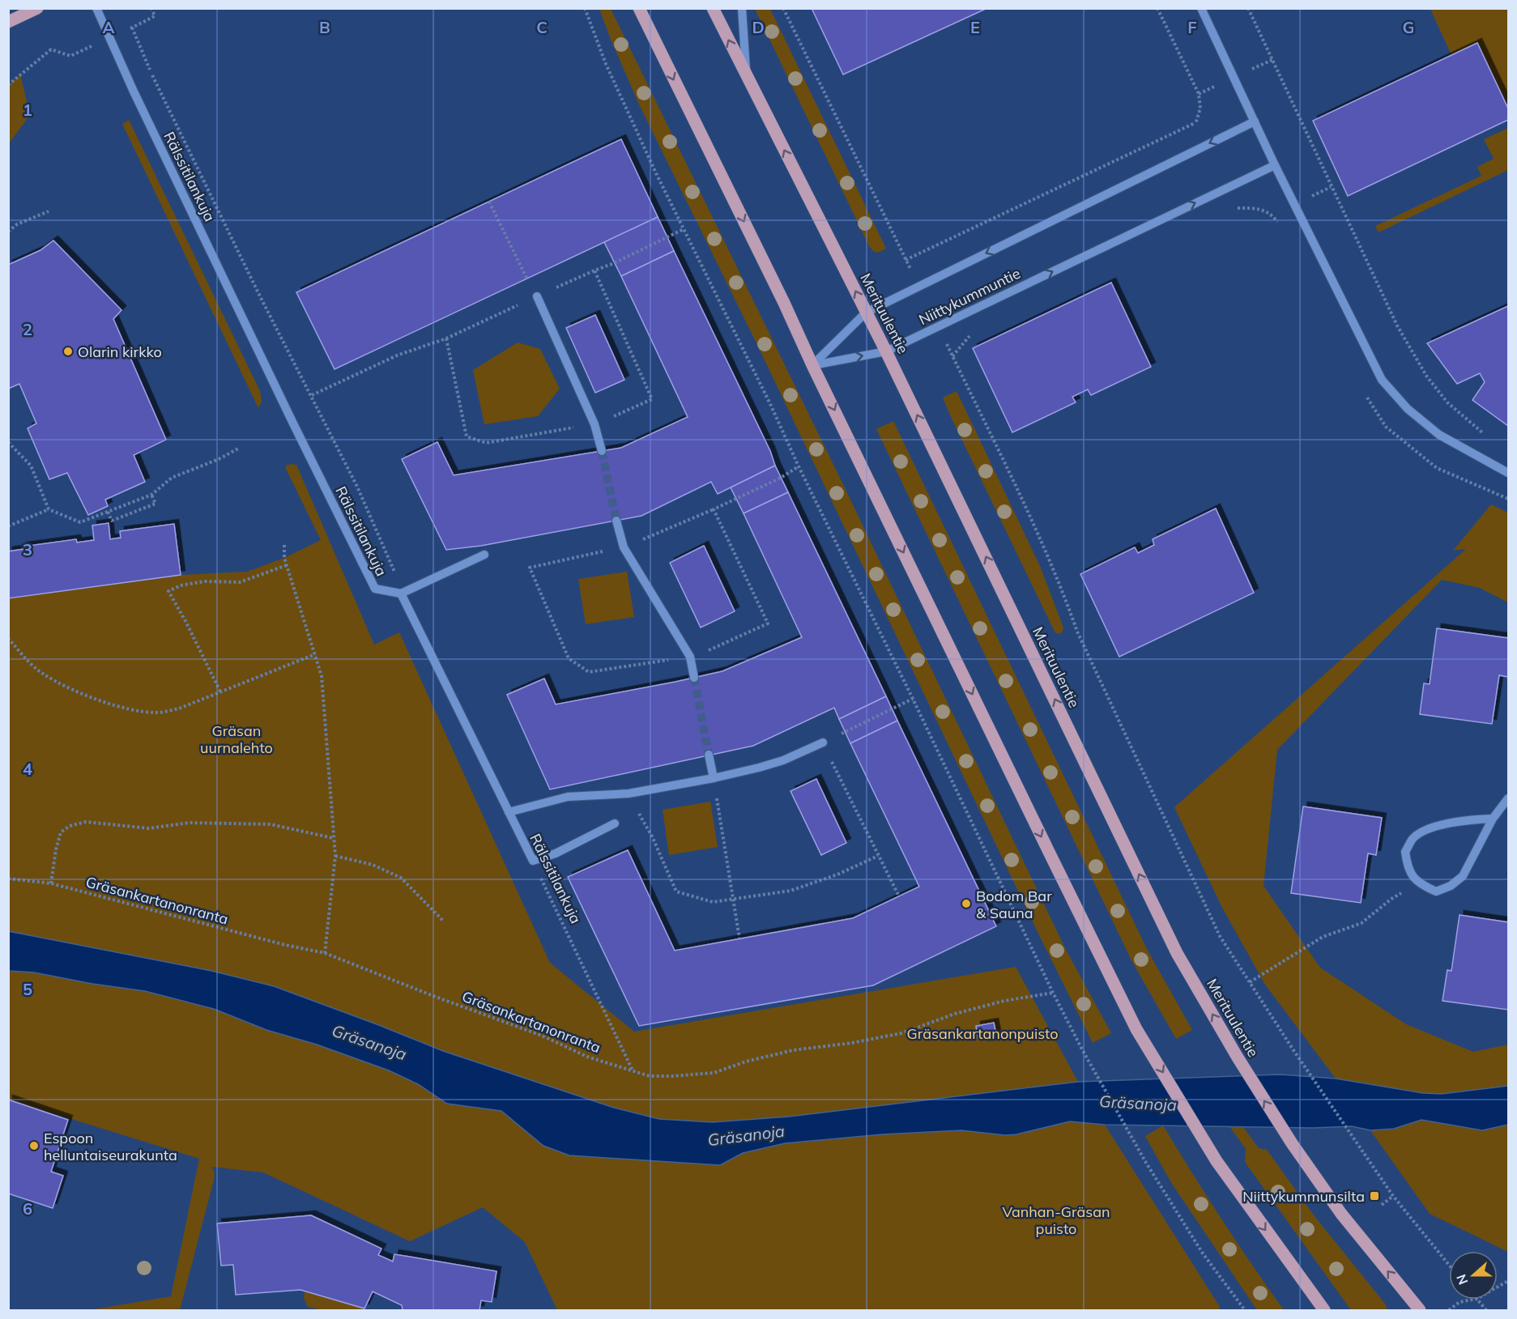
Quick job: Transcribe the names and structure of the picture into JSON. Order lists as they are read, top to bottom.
{
  "streets": {
    "main road": ["Merituulentie"],
    "street": ["Rälssitilankuja", "Niittykummuntie"],
    "path": ["Gräsankartanonranta"]
  },
  "crossings": [
    ["Rälssitilankuja", "Gräsankartanonranta"],
    ["Niittykummuntie", "Merituulentie"]
  ],
  "water": ["Gräsanoja"],
  "parks": ["Gräsan uurnalehto", "Gräsankartanonpuisto", "Vanhan-Gräsan puisto"],
  "places": {
    "other": ["Olarin kirkko", "Bodom Bar & Sauna", "Espoon helluntaiseurakunta"],
    "transit": ["Niittykummunsilta"]
  },
  "north": "left",
  "grid": {
    "columns": [
      "A",
      "B",
      "C",
      "D",
      "E",
      "F",
      "G"
    ],
    "rows": [
      "1",
      "2",
      "3",
      "4",
      "5",
      "6"
    ]
  }
}
